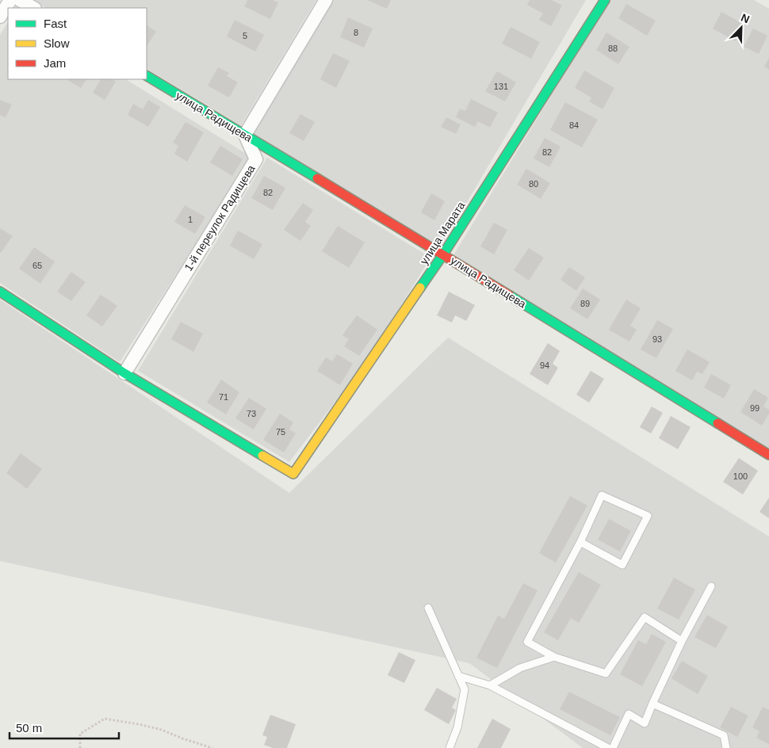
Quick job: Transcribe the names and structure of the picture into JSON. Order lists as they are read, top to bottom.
{
  "streets": {
    "street": ["улица Радищева", "1-й переулок Радищева", "улица Марата"]
  },
  "crossings": [
    ["улица Радищева", "1-й переулок Радищева"],
    ["улица Радищева", "улица Марата"],
    ["1-й переулок Радищева", "улица Марата"]
  ],
  "house_numbers": [
    "8",
    "5",
    "88",
    "131",
    "84",
    "82",
    "80",
    "82",
    "1",
    "65",
    "89",
    "93",
    "94",
    "71",
    "99",
    "73",
    "75",
    "100"
  ],
  "legend": ["Fast", "Slow", "Jam"],
  "scale_bar": "50 m",
  "north": "top right"
}
